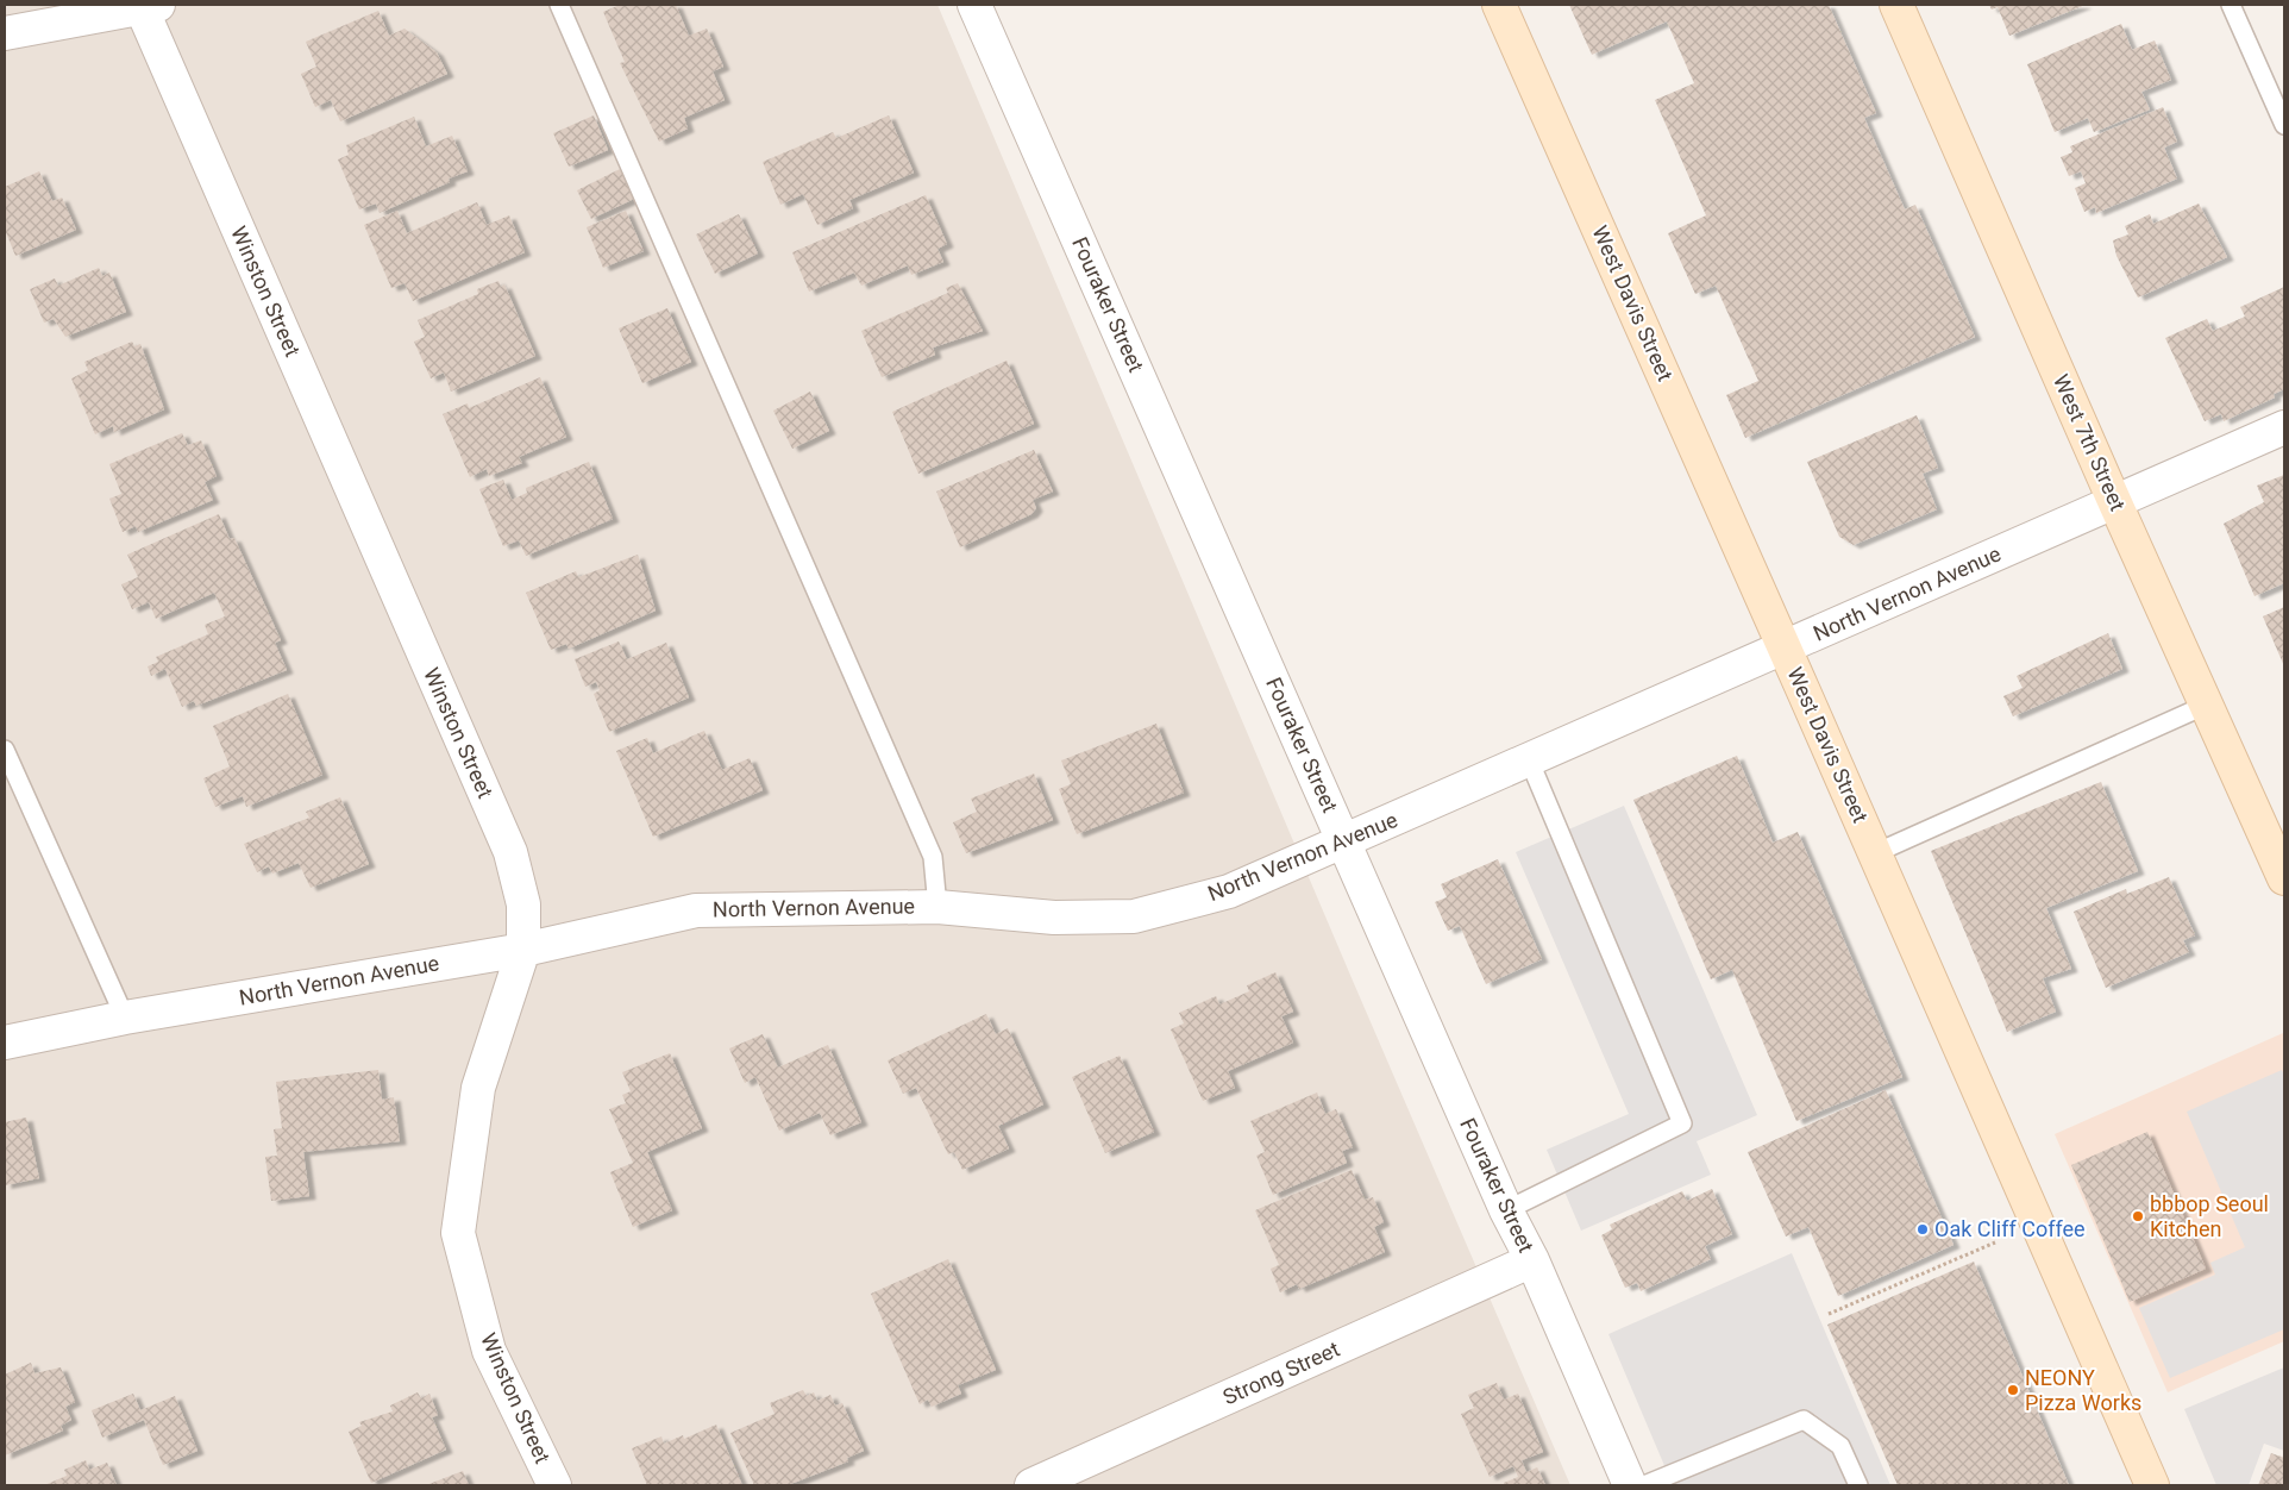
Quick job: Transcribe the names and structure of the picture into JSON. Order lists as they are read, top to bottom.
{
  "streets": {
    "main road": ["West Davis Street", "West 7th Street"],
    "street": [
      "Winston Street",
      "Fouraker Street",
      "North Vernon Avenue",
      "Strong Street"
    ]
  },
  "crossings": [
    ["Winston Street", "North Vernon Avenue"],
    ["West Davis Street", "North Vernon Avenue"],
    ["Fouraker Street", "North Vernon Avenue"],
    ["Fouraker Street", "Strong Street"],
    ["West 7th Street", "North Vernon Avenue"]
  ],
  "places": ["bbbop Seoul Kitchen", "Oak Cliff Coffee", "NEONY Pizza Works"]
}
